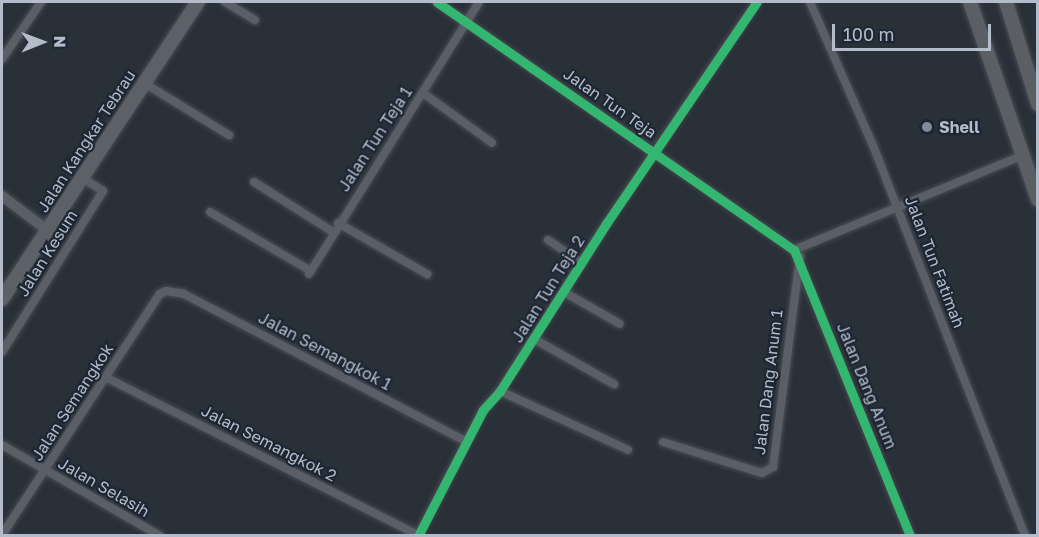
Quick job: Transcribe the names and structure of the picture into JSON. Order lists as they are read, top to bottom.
{
  "streets": {
    "main road": ["Jalan Kangkar Tebrau"],
    "street": [
      "Jalan Tun Teja",
      "Jalan Tun Teja 1",
      "Jalan Kesum",
      "Jalan Tun Fatimah",
      "Jalan Tun Teja 2",
      "Jalan Semangkok 1",
      "Jalan Dang Anum 1",
      "Jalan Dang Anum",
      "Jalan Semangkok",
      "Jalan Semangkok 2",
      "Jalan Selasih"
    ]
  },
  "crossings": [
    ["Jalan Tun Teja", "Jalan Tun Teja 1"],
    ["Jalan Tun Teja", "Jalan Tun Teja 2"],
    ["Jalan Tun Teja", "Jalan Dang Anum 1"],
    ["Jalan Tun Teja", "Jalan Dang Anum"],
    ["Jalan Kangkar Tebrau", "Jalan Kesum"],
    ["Jalan Tun Teja 2", "Jalan Semangkok 1"],
    ["Jalan Tun Teja 2", "Jalan Semangkok 2"],
    ["Jalan Semangkok 1", "Jalan Semangkok"],
    ["Jalan Dang Anum 1", "Jalan Dang Anum"],
    ["Jalan Semangkok", "Jalan Semangkok 2"],
    ["Jalan Semangkok", "Jalan Selasih"]
  ],
  "places": ["Shell"],
  "scale_bar": "100 m",
  "north": "right"
}
